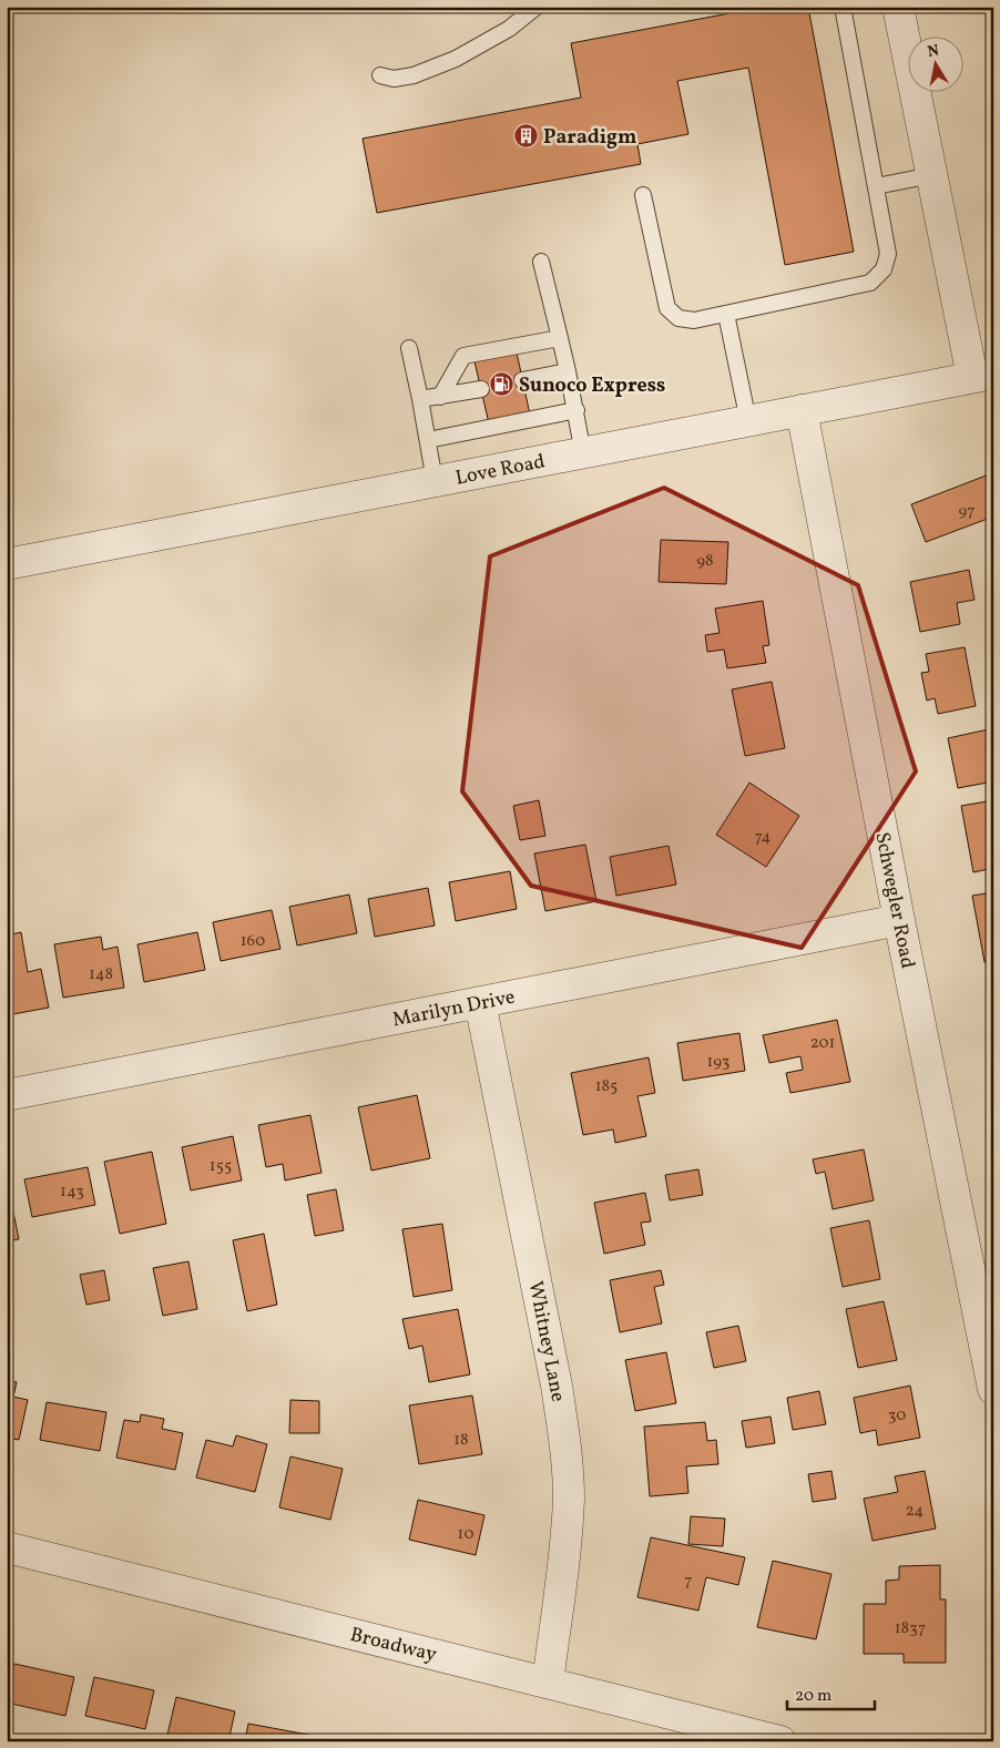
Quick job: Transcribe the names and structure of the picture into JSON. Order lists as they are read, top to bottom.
{
  "streets": {
    "street": [
      "Love Road",
      "Schwegler Road",
      "Marilyn Drive",
      "Whitney Lane",
      "Broadway"
    ]
  },
  "crossings": [
    ["Love Road", "Schwegler Road"],
    ["Schwegler Road", "Marilyn Drive"],
    ["Marilyn Drive", "Whitney Lane"],
    ["Whitney Lane", "Broadway"]
  ],
  "places": {
    "building": ["Paradigm"],
    "fuel station": ["Sunoco Express"]
  },
  "house_numbers": [
    "97",
    "98",
    "74",
    "160",
    "148",
    "201",
    "193",
    "185",
    "155",
    "143",
    "30",
    "18",
    "24",
    "10",
    "7",
    "1837"
  ],
  "scale_bar": "20 m",
  "north": "top"
}
